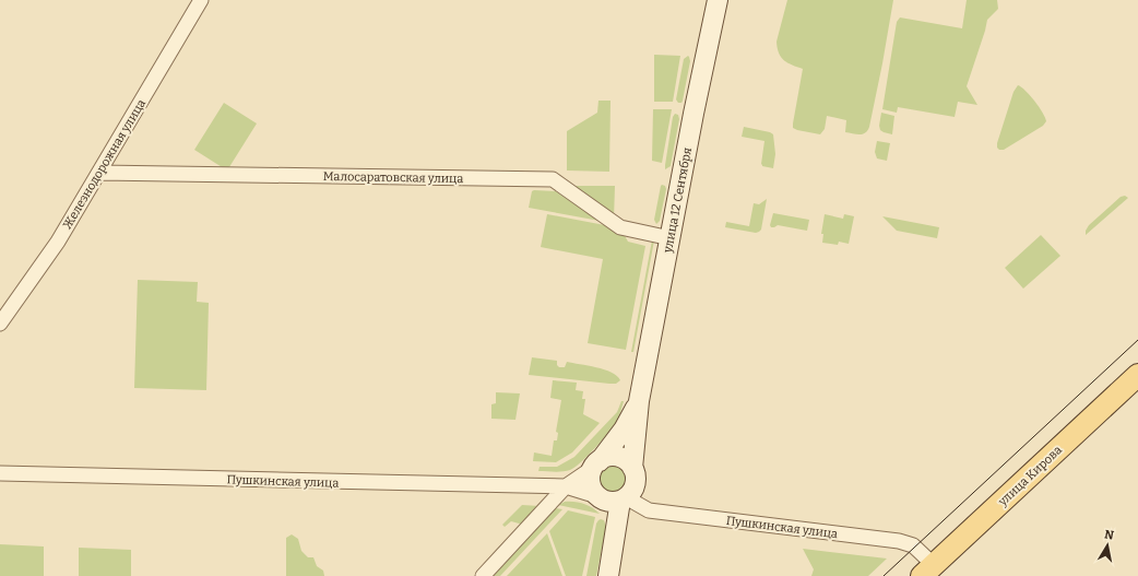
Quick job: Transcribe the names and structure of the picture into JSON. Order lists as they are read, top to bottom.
{
  "streets": {
    "main road": ["улица 12 Сентября", "улица Кирова"],
    "street": ["Железнодорожная улица", "Малосаратовская улица", "Пушкинская улица"]
  },
  "crossings": [
    ["Железнодорожная улица", "Малосаратовская улица"],
    ["Малосаратовская улица", "улица 12 Сентября"],
    ["улица 12 Сентября", "Пушкинская улица"],
    ["улица Кирова", "Пушкинская улица"]
  ],
  "north": "top"
}
